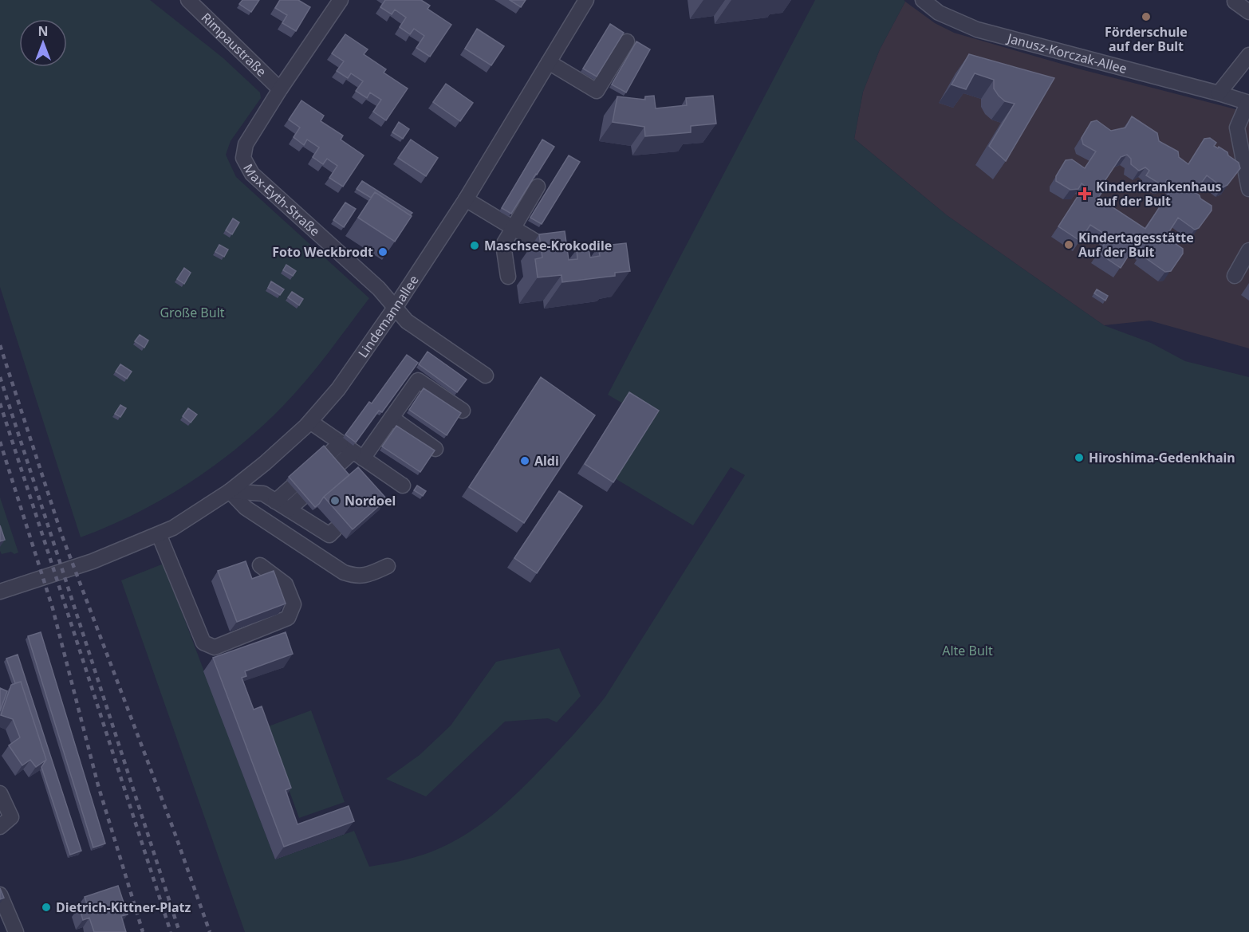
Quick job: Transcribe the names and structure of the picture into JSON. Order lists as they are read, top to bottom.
{
  "streets": {
    "street": [
      "Rimpaustraße",
      "Janusz-Korczak-Allee",
      "Max-Eyth-Straße",
      "Lindemannallee"
    ]
  },
  "crossings": [
    ["Rimpaustraße", "Max-Eyth-Straße"],
    ["Max-Eyth-Straße", "Lindemannallee"]
  ],
  "parks": ["Große Bult", "Alte Bult"],
  "places": {
    "other": [
      "Förderschule auf der Bult",
      "Kindertagesstätte Auf der Bult",
      "Maschsee-Krokodile",
      "Foto Weckbrodt",
      "Hiroshima-Gedenkhain",
      "Aldi",
      "Nordoel",
      "Dietrich-Kittner-Platz"
    ],
    "health": ["Kinderkrankenhaus auf der Bult"]
  },
  "north": "top"
}
